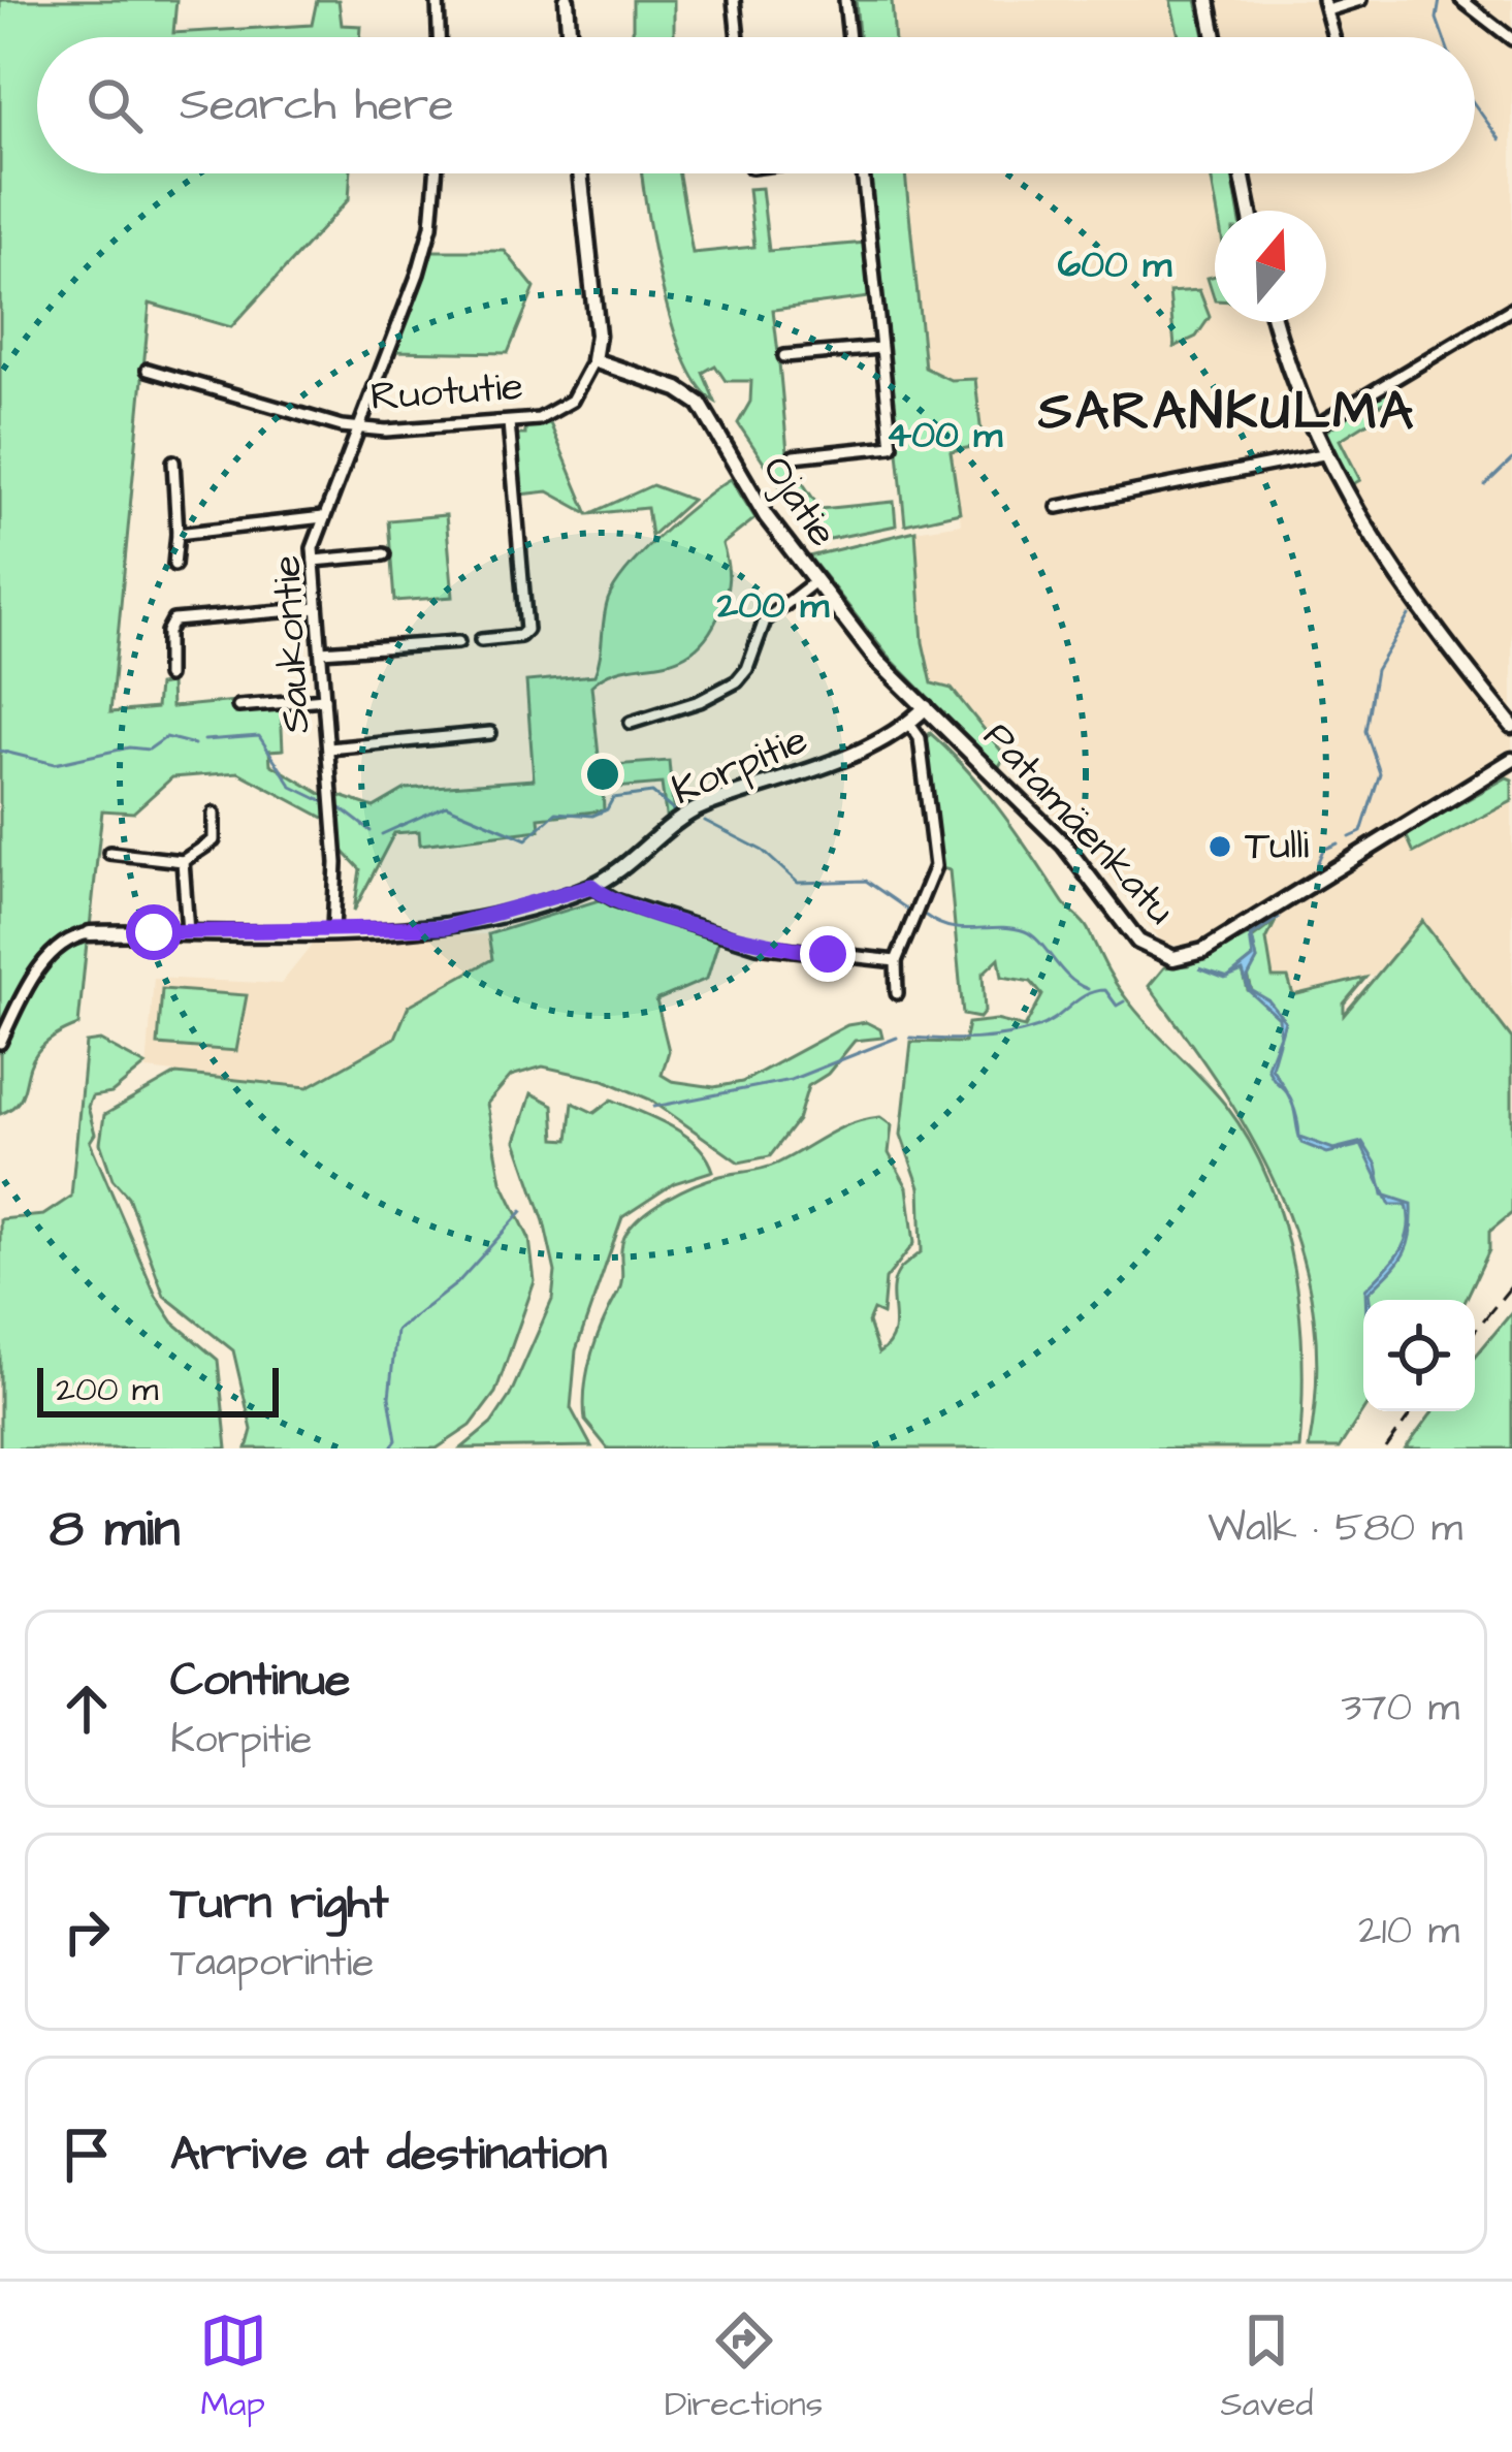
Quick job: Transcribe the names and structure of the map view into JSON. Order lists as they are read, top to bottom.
{
  "streets": {
    "street": [
      "Ruotutie",
      "Ojatie",
      "Saukontie",
      "Korpitie",
      "Patamäenkatu"
    ]
  },
  "crossings": [
    ["Ruotutie", "Ojatie"],
    ["Ruotutie", "Saukontie"],
    ["Ojatie", "Patamäenkatu"],
    ["Saukontie", "Korpitie"]
  ],
  "districts": ["SARANKULMA"],
  "places": ["Tulli"],
  "scale_bar": "200 m",
  "north": "top",
  "page": {
    "search": "Search here",
    "scale": "200 m",
    "heading": ["8 min", "Walk · 580 m"],
    "list": [
      ["Continue", "Korpitie", "370 m"],
      ["Turn right", "Taaporintie", "210 m"],
      "Arrive at destination"
    ],
    "nav": ["Map", "Directions", "Saved"]
  },
  "rings": ["600 m", "400 m", "200 m"]
}
